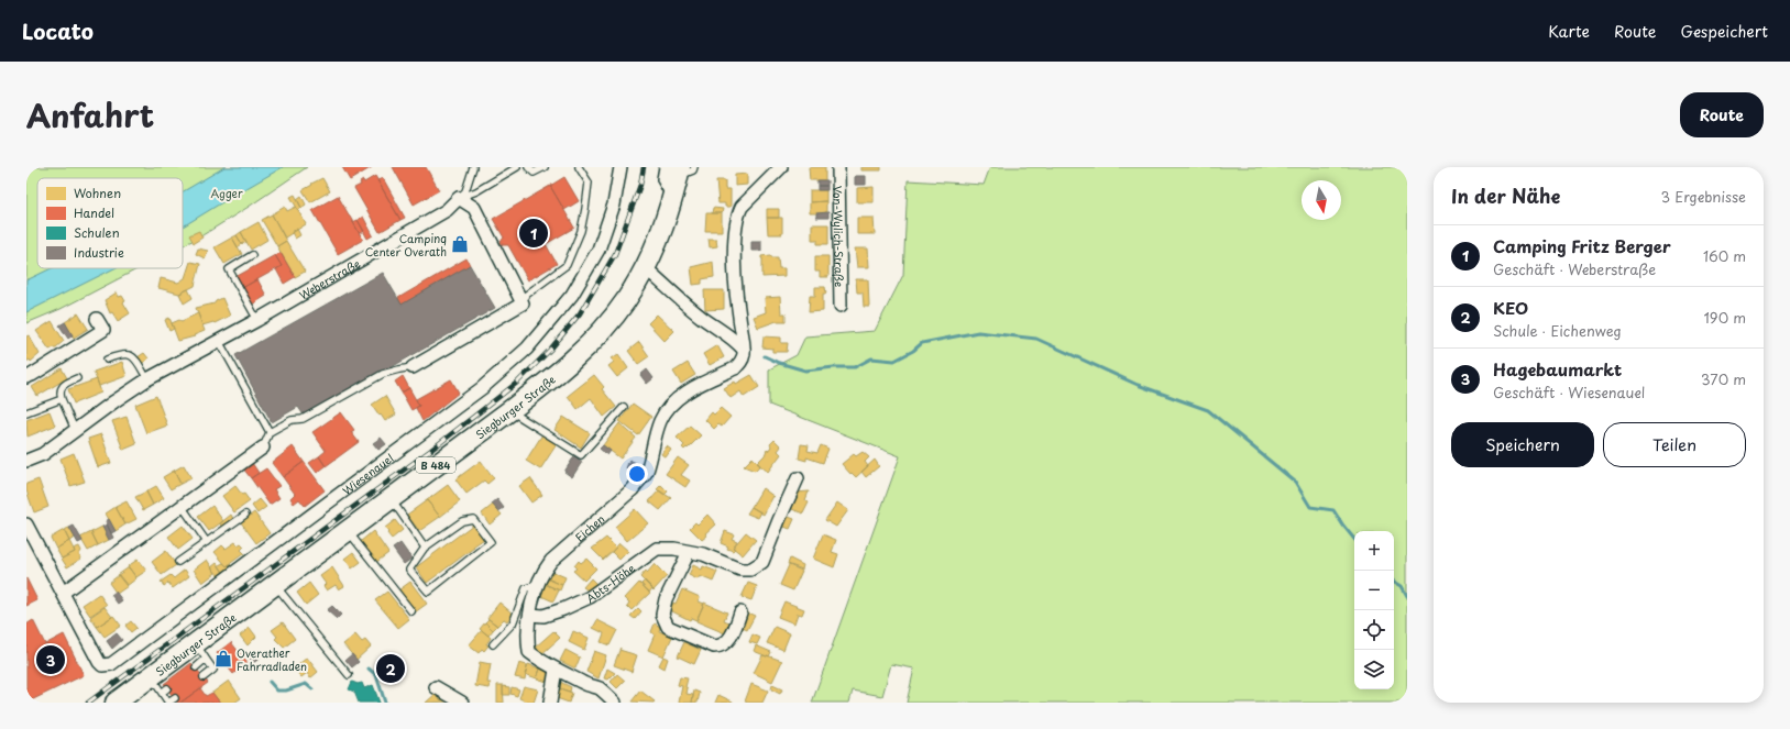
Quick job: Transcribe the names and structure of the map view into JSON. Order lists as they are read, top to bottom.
{
  "streets": {
    "main road": ["Siegburger Straße", "B 484"],
    "street": [
      "Von-Wylich-Straße",
      "Weberstraße",
      "Wiesenauel",
      "Eichen",
      "Abts-Höhe"
    ]
  },
  "crossings": [
    ["Eichen", "Abts-Höhe"]
  ],
  "parks": ["Agger"],
  "places": {
    "shop": ["Camping Center Overath", "Overather Fahrradladen"]
  },
  "legend": [
    "Wohnen",
    "Handel",
    "Schulen",
    "Industrie"
  ],
  "north": "bottom",
  "page": {
    "header": "Locato",
    "nav": ["Karte", "Route", "Gespeichert"],
    "title": "Anfahrt",
    "buttons": [
      "Route",
      ["Speichern", "Teilen"]
    ],
    "heading": ["In der Nähe", "3 Ergebnisse"],
    "pins": ["1", "3", "2"],
    "list": [
      {
        "mark": "1",
        "name": "Camping Fritz Berger",
        "note": "Geschäft · Weberstraße",
        "value": "160 m"
      },
      {
        "mark": "2",
        "name": "KEO",
        "note": "Schule · Eichenweg",
        "value": "190 m"
      },
      {
        "mark": "3",
        "name": "Hagebaumarkt",
        "note": "Geschäft · Wiesenauel",
        "value": "370 m"
      }
    ],
    "map_buttons": ["+", "−"]
  }
}
